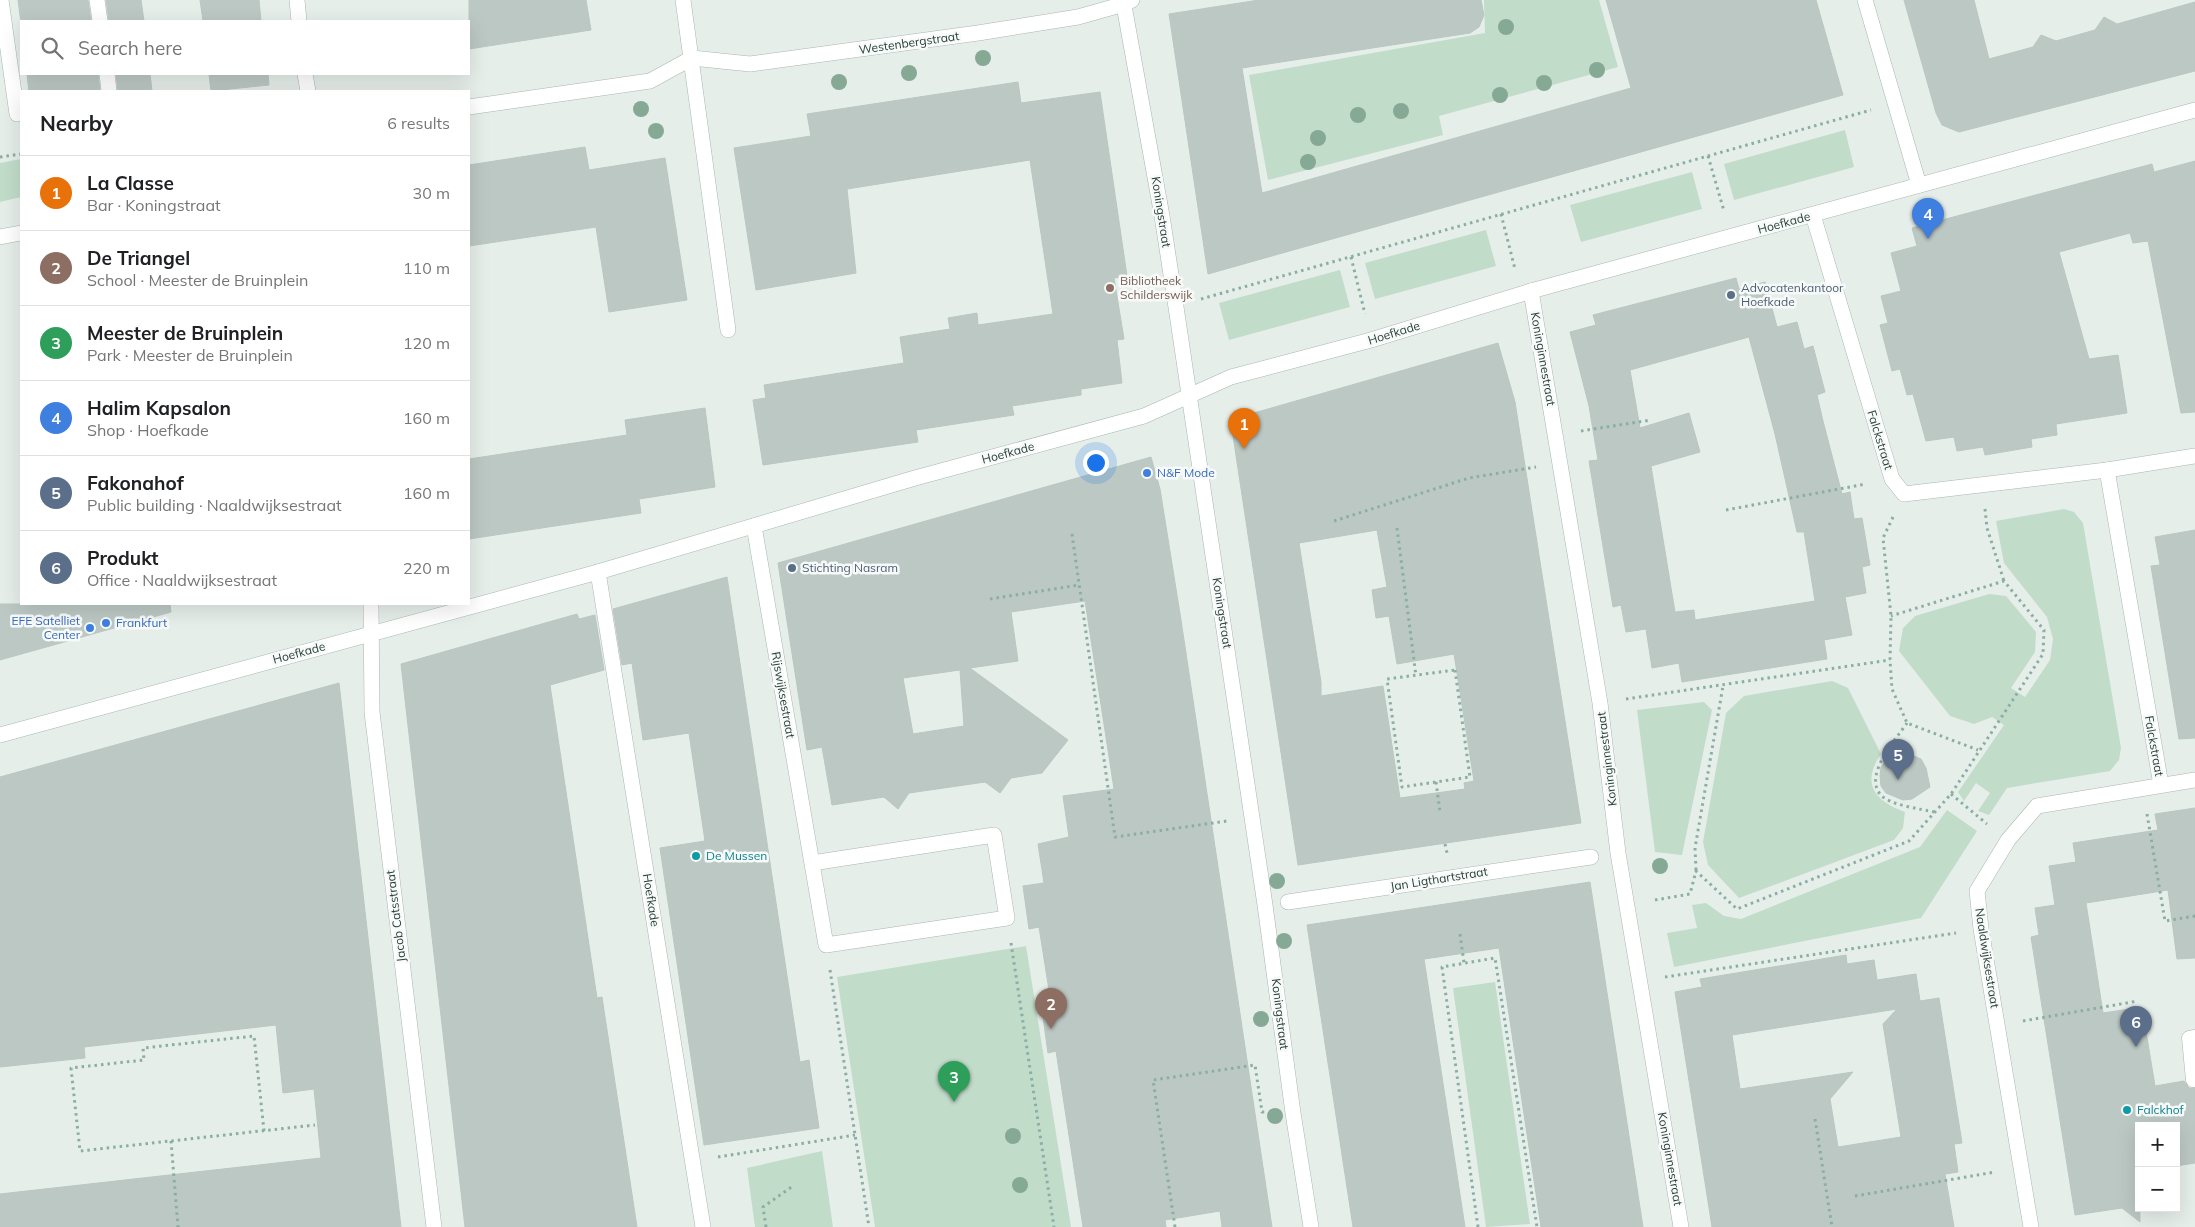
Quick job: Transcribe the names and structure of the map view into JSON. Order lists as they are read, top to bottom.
{
  "streets": {
    "street": [
      "Westenbergstraat",
      "Koningstraat",
      "Hoefkade",
      "Koninginnestraat",
      "Falckstraat",
      "Rijswijksestraat",
      "Jan Ligthartstraat",
      "Jacob Catsstraat",
      "Naaldwijksestraat"
    ]
  },
  "crossings": [
    ["Westenbergstraat", "Koningstraat"],
    ["Koningstraat", "Hoefkade"],
    ["Hoefkade", "Koninginnestraat"],
    ["Hoefkade", "Falckstraat"],
    ["Hoefkade", "Rijswijksestraat"],
    ["Hoefkade", "Jacob Catsstraat"],
    ["Falckstraat", "Naaldwijksestraat"]
  ],
  "places": [
    "Bibliotheek Schilderswijk",
    "Advocatenkantoor Hoefkade",
    "N&F Mode",
    "Stichting Nasram",
    "Frankfurt",
    "EFE Satelliet Center",
    "De Mussen",
    "Falckhof"
  ],
  "page": {
    "search": "Search here",
    "heading": ["Nearby", "6 results"],
    "list": [
      {
        "mark": "1",
        "name": "La Classe",
        "note": "Bar · Koningstraat",
        "value": "30 m"
      },
      {
        "mark": "2",
        "name": "De Triangel",
        "note": "School · Meester de Bruinplein",
        "value": "110 m"
      },
      {
        "mark": "3",
        "name": "Meester de Bruinplein",
        "note": "Park · Meester de Bruinplein",
        "value": "120 m"
      },
      {
        "mark": "4",
        "name": "Halim Kapsalon",
        "note": "Shop · Hoefkade",
        "value": "160 m"
      },
      {
        "mark": "5",
        "name": "Fakonahof",
        "note": "Public building · Naaldwijksestraat",
        "value": "160 m"
      },
      {
        "mark": "6",
        "name": "Produkt",
        "note": "Office · Naaldwijksestraat",
        "value": "220 m"
      }
    ],
    "pins": [
      "4",
      "1",
      "5",
      "2",
      "6",
      "3"
    ],
    "map_buttons": ["+", "−"]
  }
}
